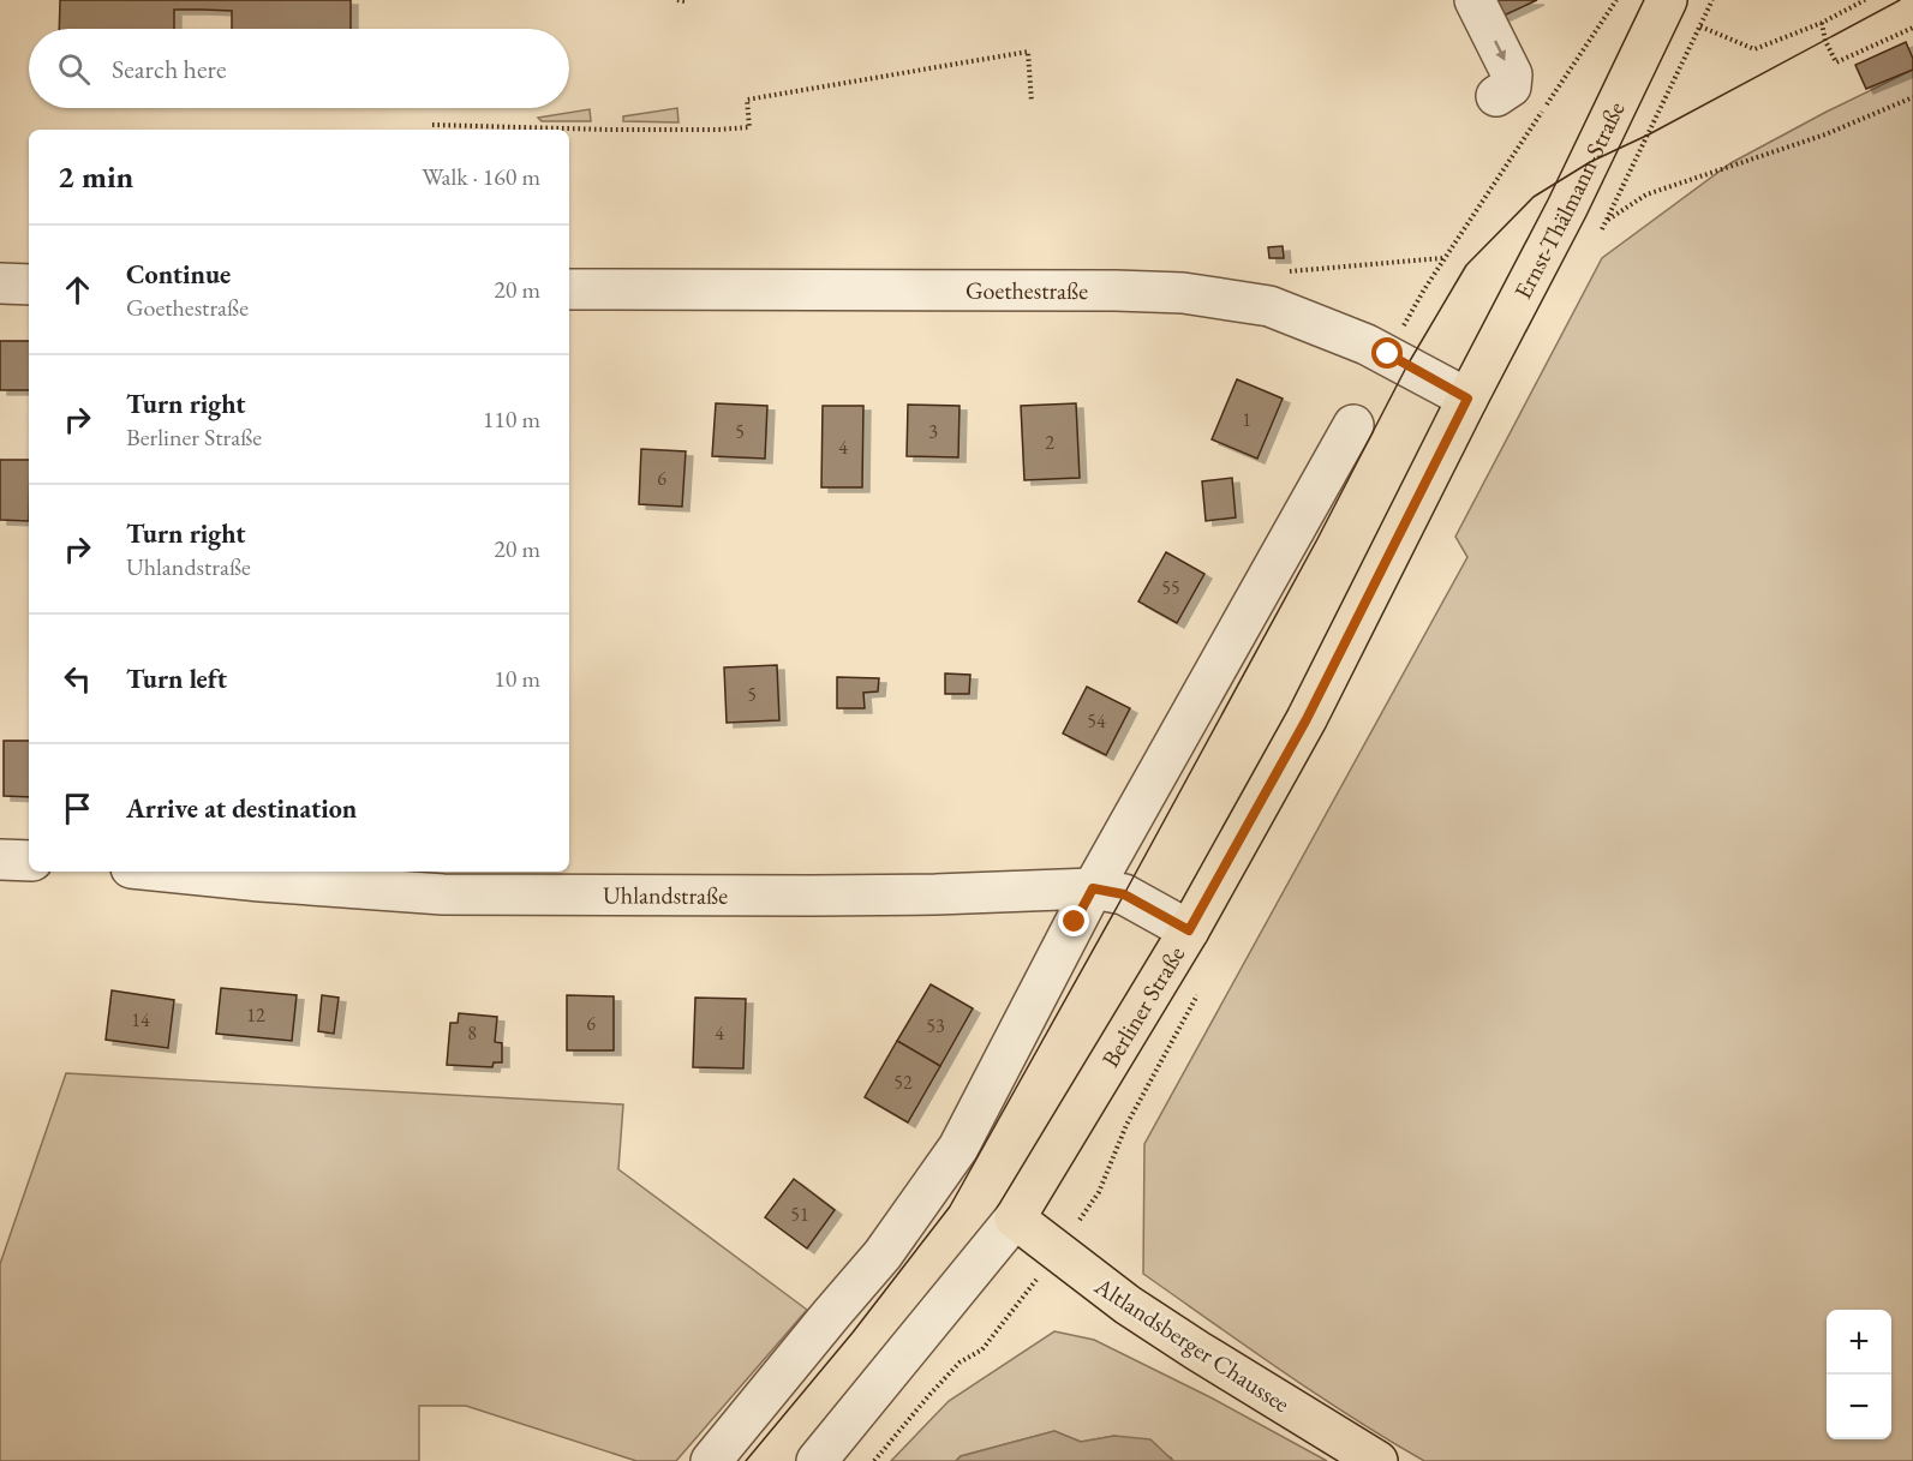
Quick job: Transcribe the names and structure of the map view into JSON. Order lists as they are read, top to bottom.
{
  "streets": {
    "main road": ["Ernst-Thälmann-Straße", "Berliner Straße", "Altlandsberger Chaussee"],
    "street": ["Goethestraße", "Uhlandstraße"]
  },
  "crossings": [
    ["Ernst-Thälmann-Straße", "Goethestraße"],
    ["Ernst-Thälmann-Straße", "Berliner Straße"],
    ["Goethestraße", "Berliner Straße"],
    ["Uhlandstraße", "Berliner Straße"],
    ["Berliner Straße", "Altlandsberger Chaussee"]
  ],
  "house_numbers": [
    "1",
    "5",
    "3",
    "2",
    "4",
    "6",
    "55",
    "5",
    "54",
    "12",
    "14",
    "6",
    "53",
    "8",
    "4",
    "52",
    "51"
  ],
  "page": {
    "search": "Search here",
    "heading": ["2 min", "Walk · 160 m"],
    "list": [
      ["Continue", "Goethestraße", "20 m"],
      ["Turn right", "Berliner Straße", "110 m"],
      ["Turn right", "Uhlandstraße", "20 m"],
      ["Turn left", "10 m"],
      "Arrive at destination"
    ],
    "map_buttons": ["+", "−"]
  }
}
